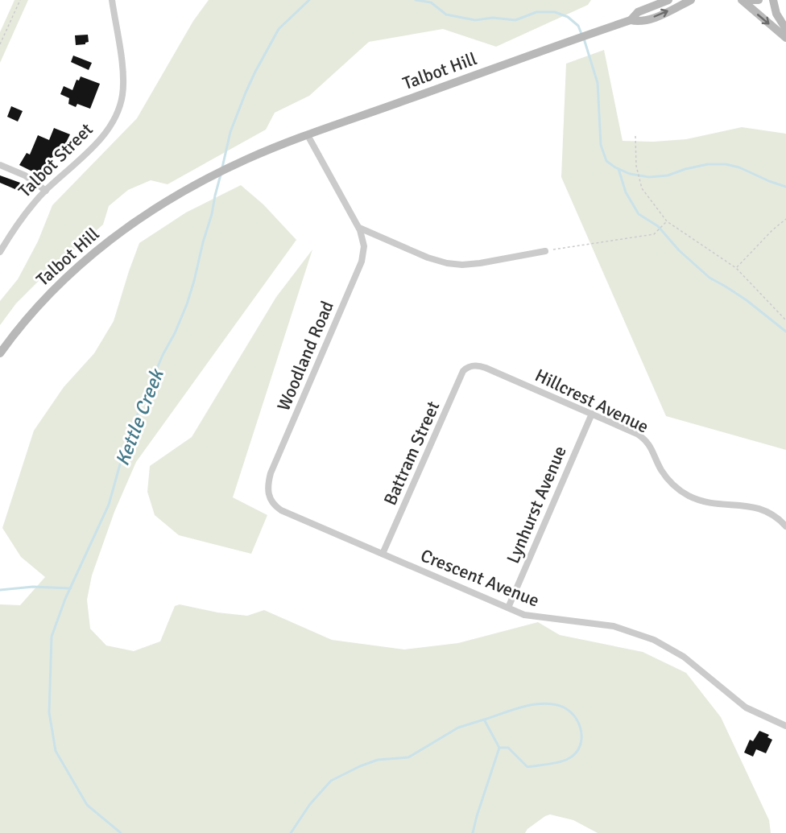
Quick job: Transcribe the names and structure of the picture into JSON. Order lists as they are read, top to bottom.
{
  "streets": {
    "main road": ["Talbot Hill"],
    "street": [
      "Talbot Street",
      "Woodland Road",
      "Hillcrest Avenue",
      "Battram Street",
      "Lynhurst Avenue",
      "Crescent Avenue"
    ]
  },
  "crossings": [
    ["Talbot Hill", "Woodland Road"],
    ["Woodland Road", "Crescent Avenue"],
    ["Hillcrest Avenue", "Battram Street"],
    ["Hillcrest Avenue", "Lynhurst Avenue"],
    ["Battram Street", "Crescent Avenue"],
    ["Lynhurst Avenue", "Crescent Avenue"]
  ],
  "water": ["Kettle Creek"]
}
